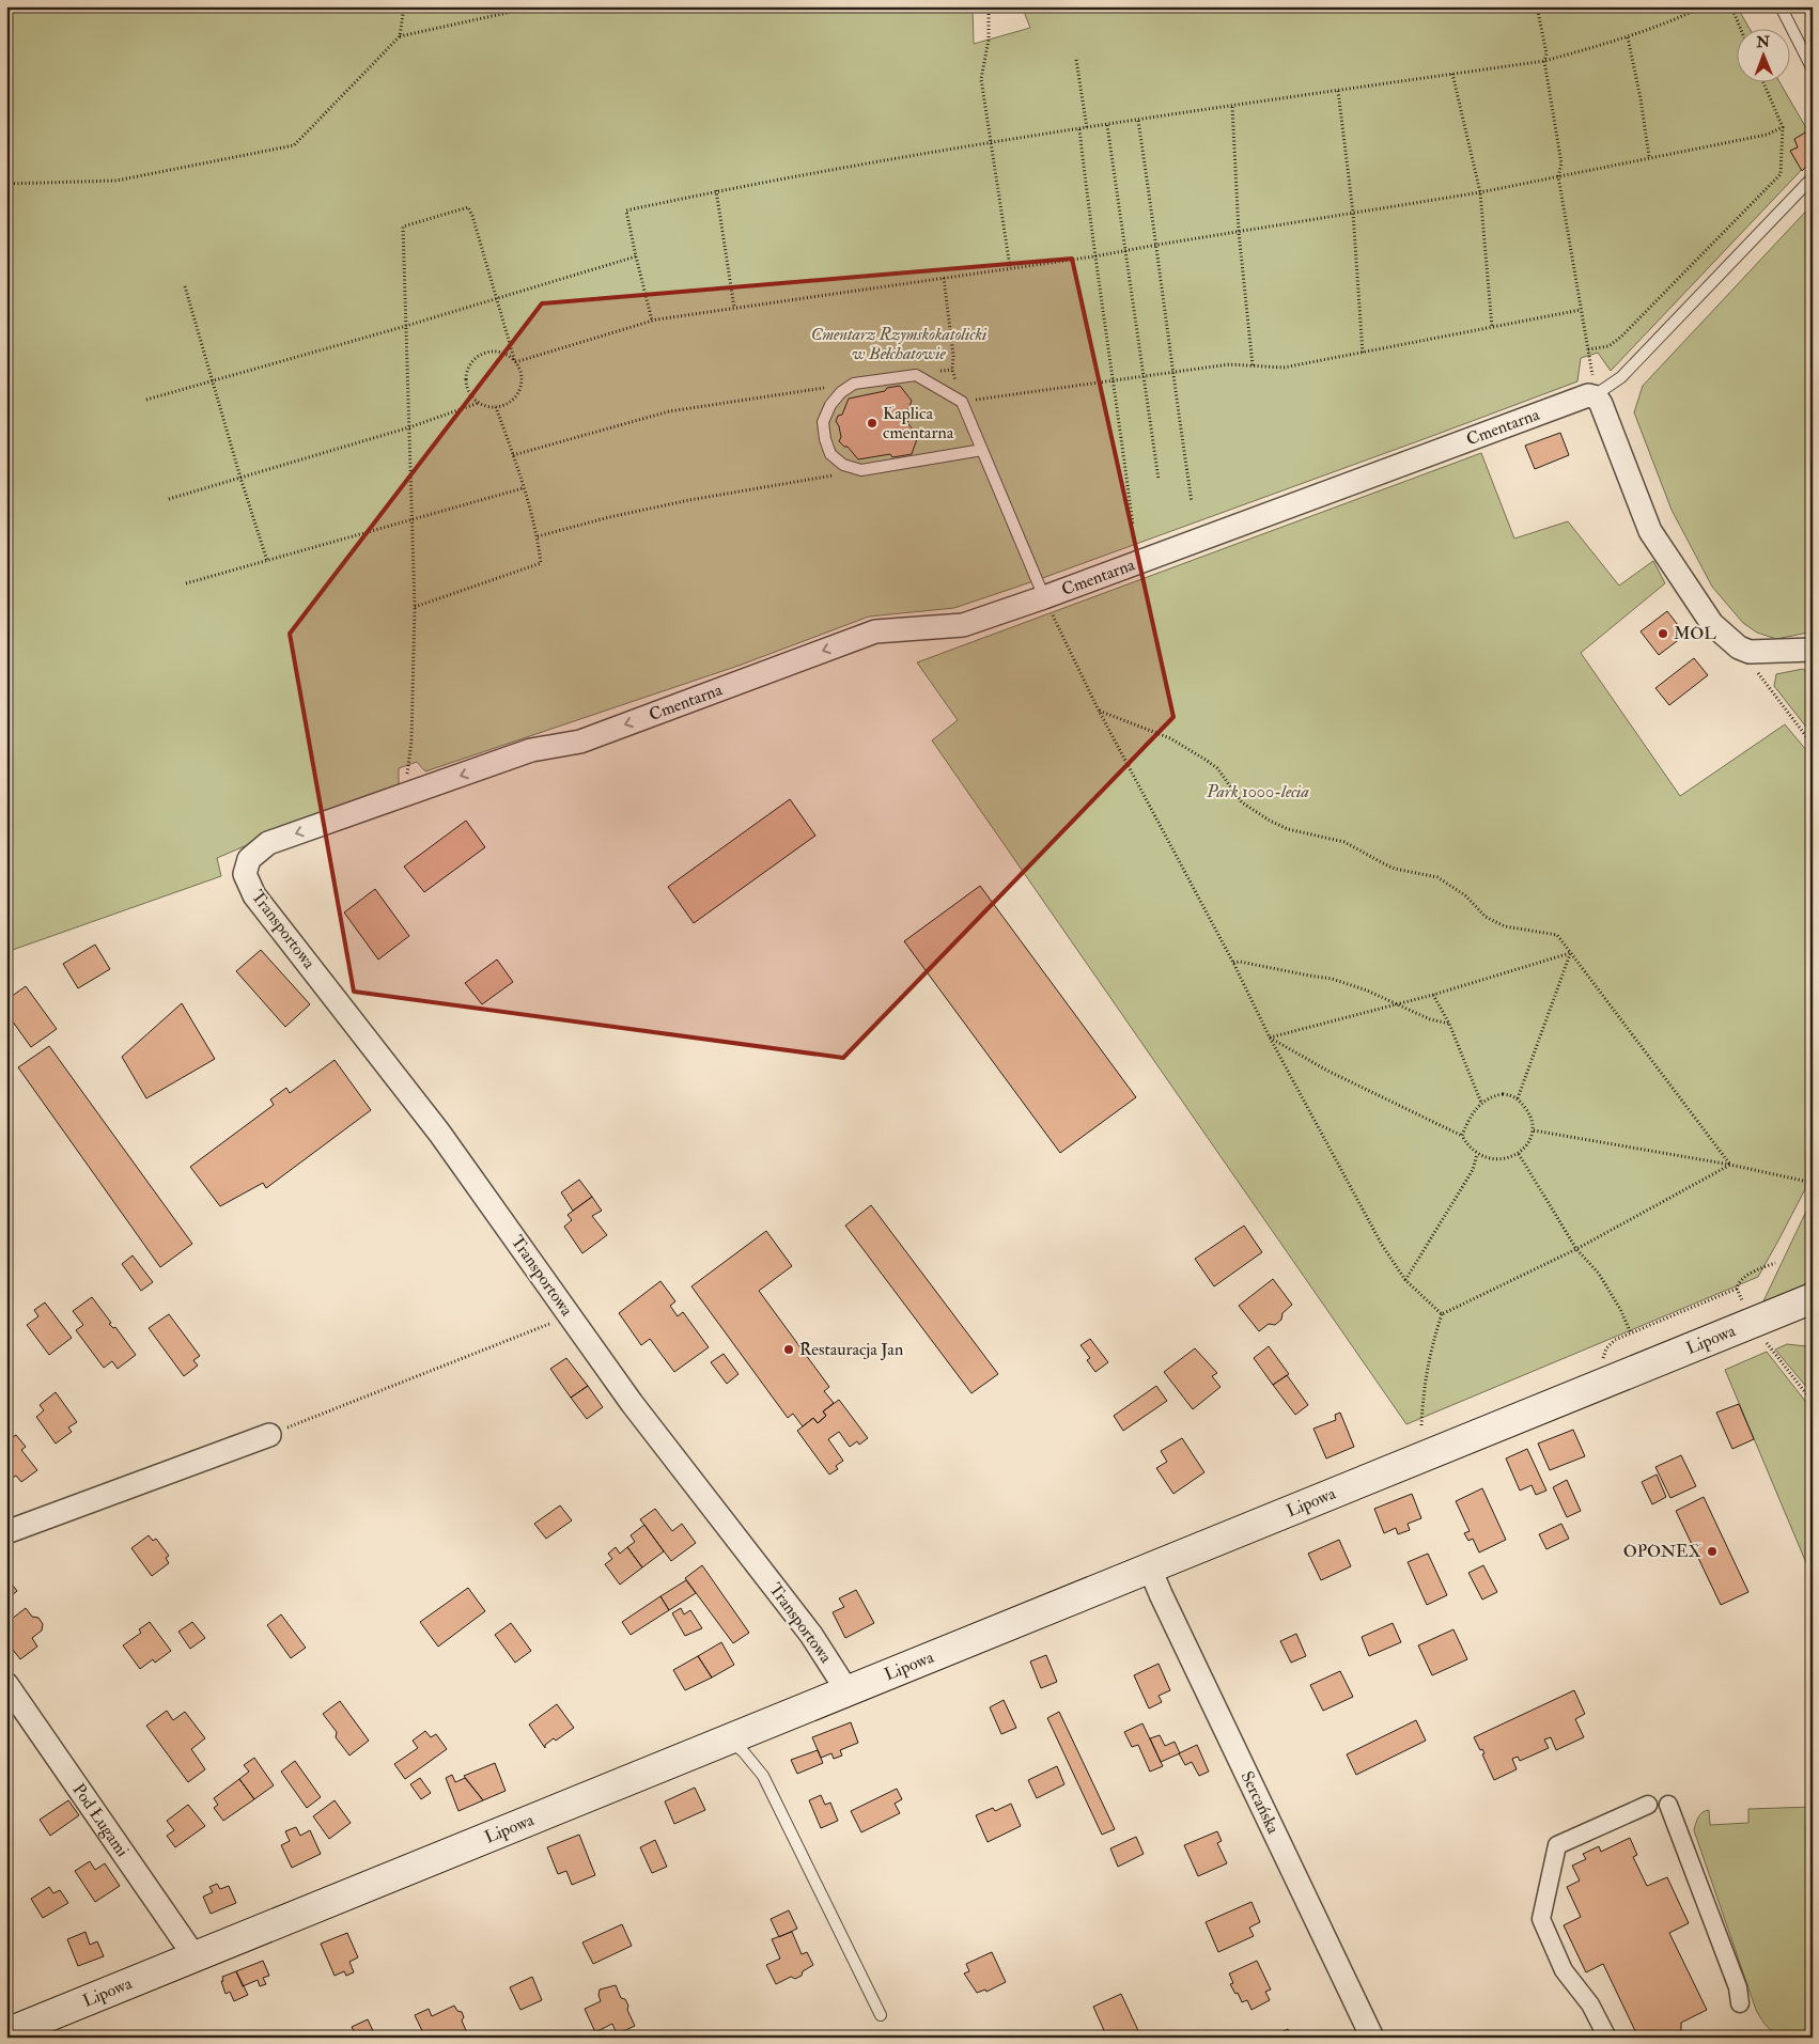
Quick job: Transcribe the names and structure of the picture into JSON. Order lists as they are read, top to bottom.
{
  "streets": {
    "main road": ["Lipowa"],
    "street": [
      "Cmentarna",
      "Transportowa",
      "Sercańska",
      "Pod Ługami"
    ]
  },
  "crossings": [
    ["Cmentarna", "Transportowa"],
    ["Transportowa", "Lipowa"],
    ["Lipowa", "Sercańska"],
    ["Lipowa", "Pod Ługami"]
  ],
  "one_way": ["Cmentarna"],
  "parks": ["Cmentarz Rzymskokatolicki w Bełchatowie", "Park 1000-lecia"],
  "places": [
    "Kaplica cmentarna",
    "MOL",
    "Restauracja Jan",
    "OPONEX"
  ],
  "north": "top"
}
